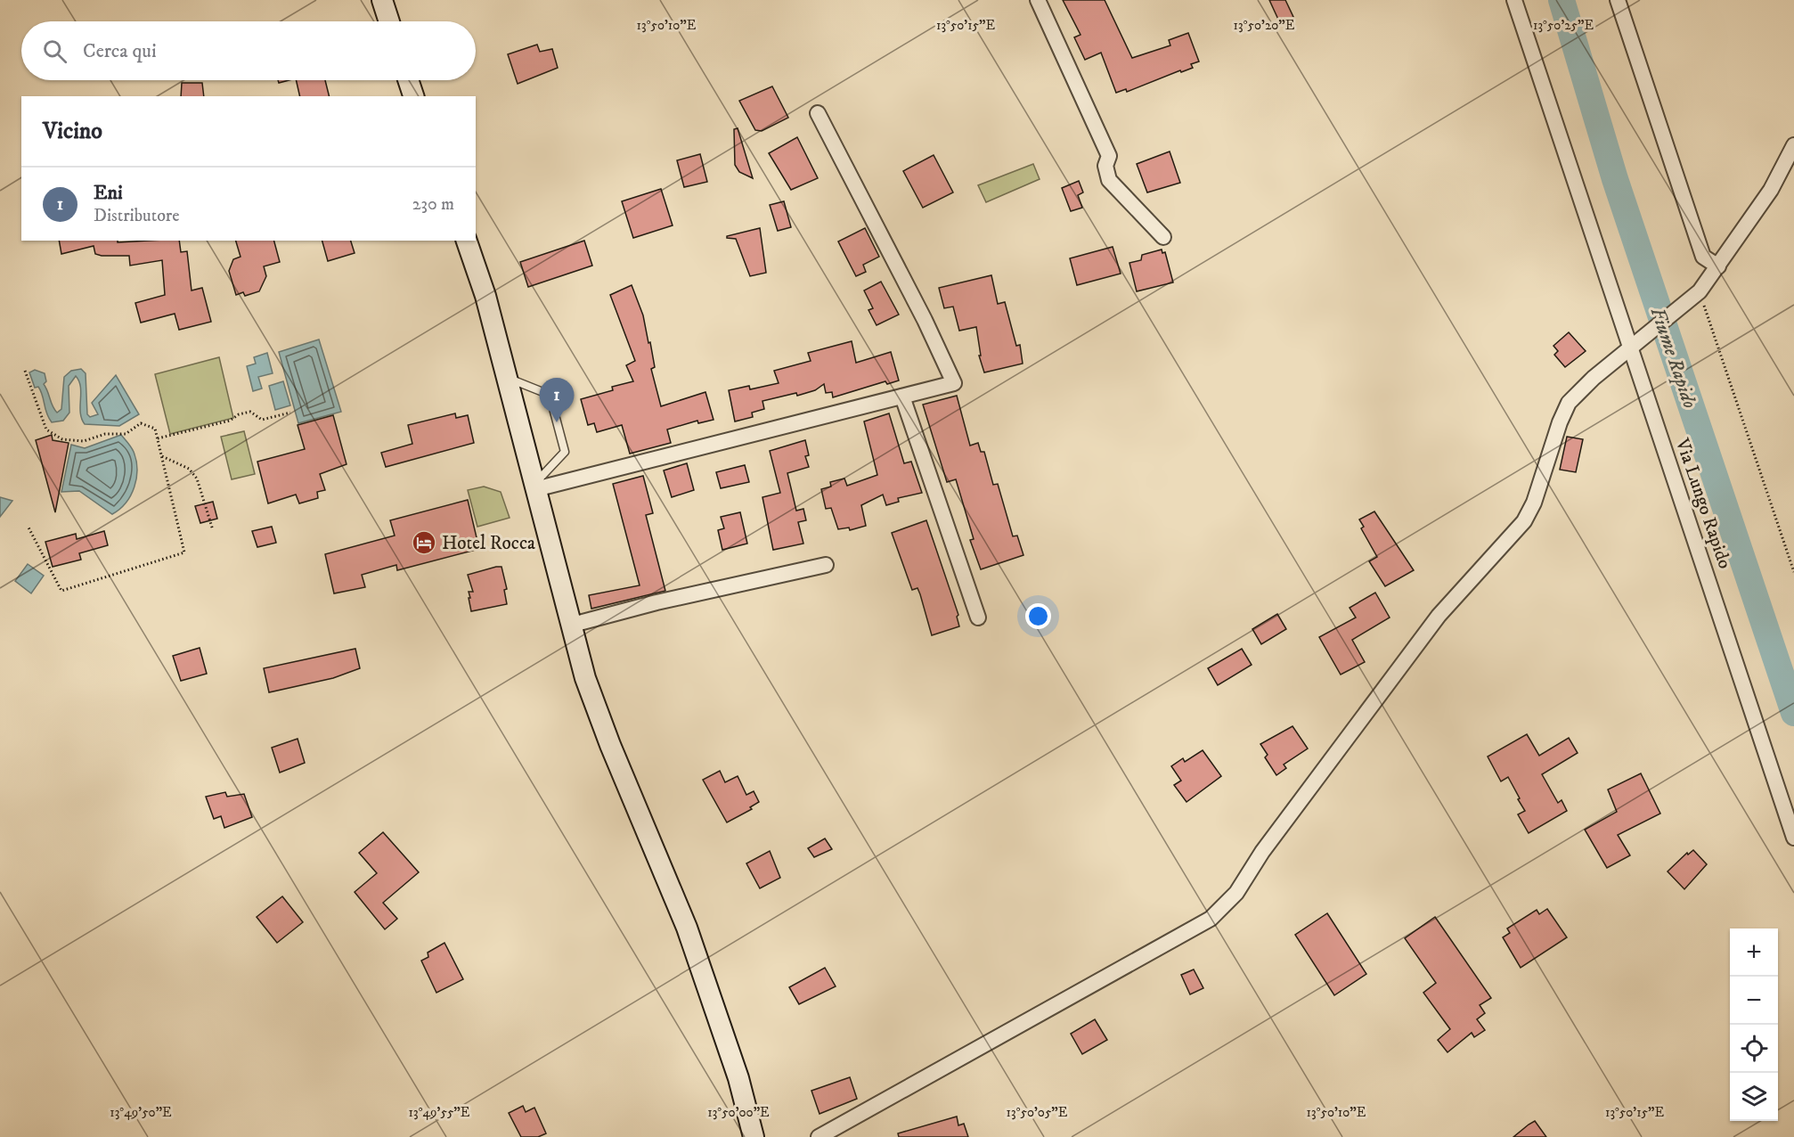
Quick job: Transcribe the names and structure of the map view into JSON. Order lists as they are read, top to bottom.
{
  "streets": {
    "street": ["Via Lungo Rapido"]
  },
  "water": ["Fiume Rapido"],
  "places": {
    "hotel": ["Hotel Rocca"]
  },
  "page": {
    "search": "Cerca qui",
    "heading": "Vicino",
    "list": [
      {
        "mark": "1",
        "name": "Eni",
        "note": "Distributore",
        "value": "230 m"
      }
    ],
    "pins": "1",
    "map_buttons": ["+", "−"]
  },
  "coordinates": [
    "13°50'25\"E",
    "13°50'10\"E",
    "13°50'15\"E",
    "13°50'20\"E",
    "13°49'50\"E",
    "13°49'55\"E",
    "13°50'00\"E",
    "13°50'05\"E"
  ]
}
